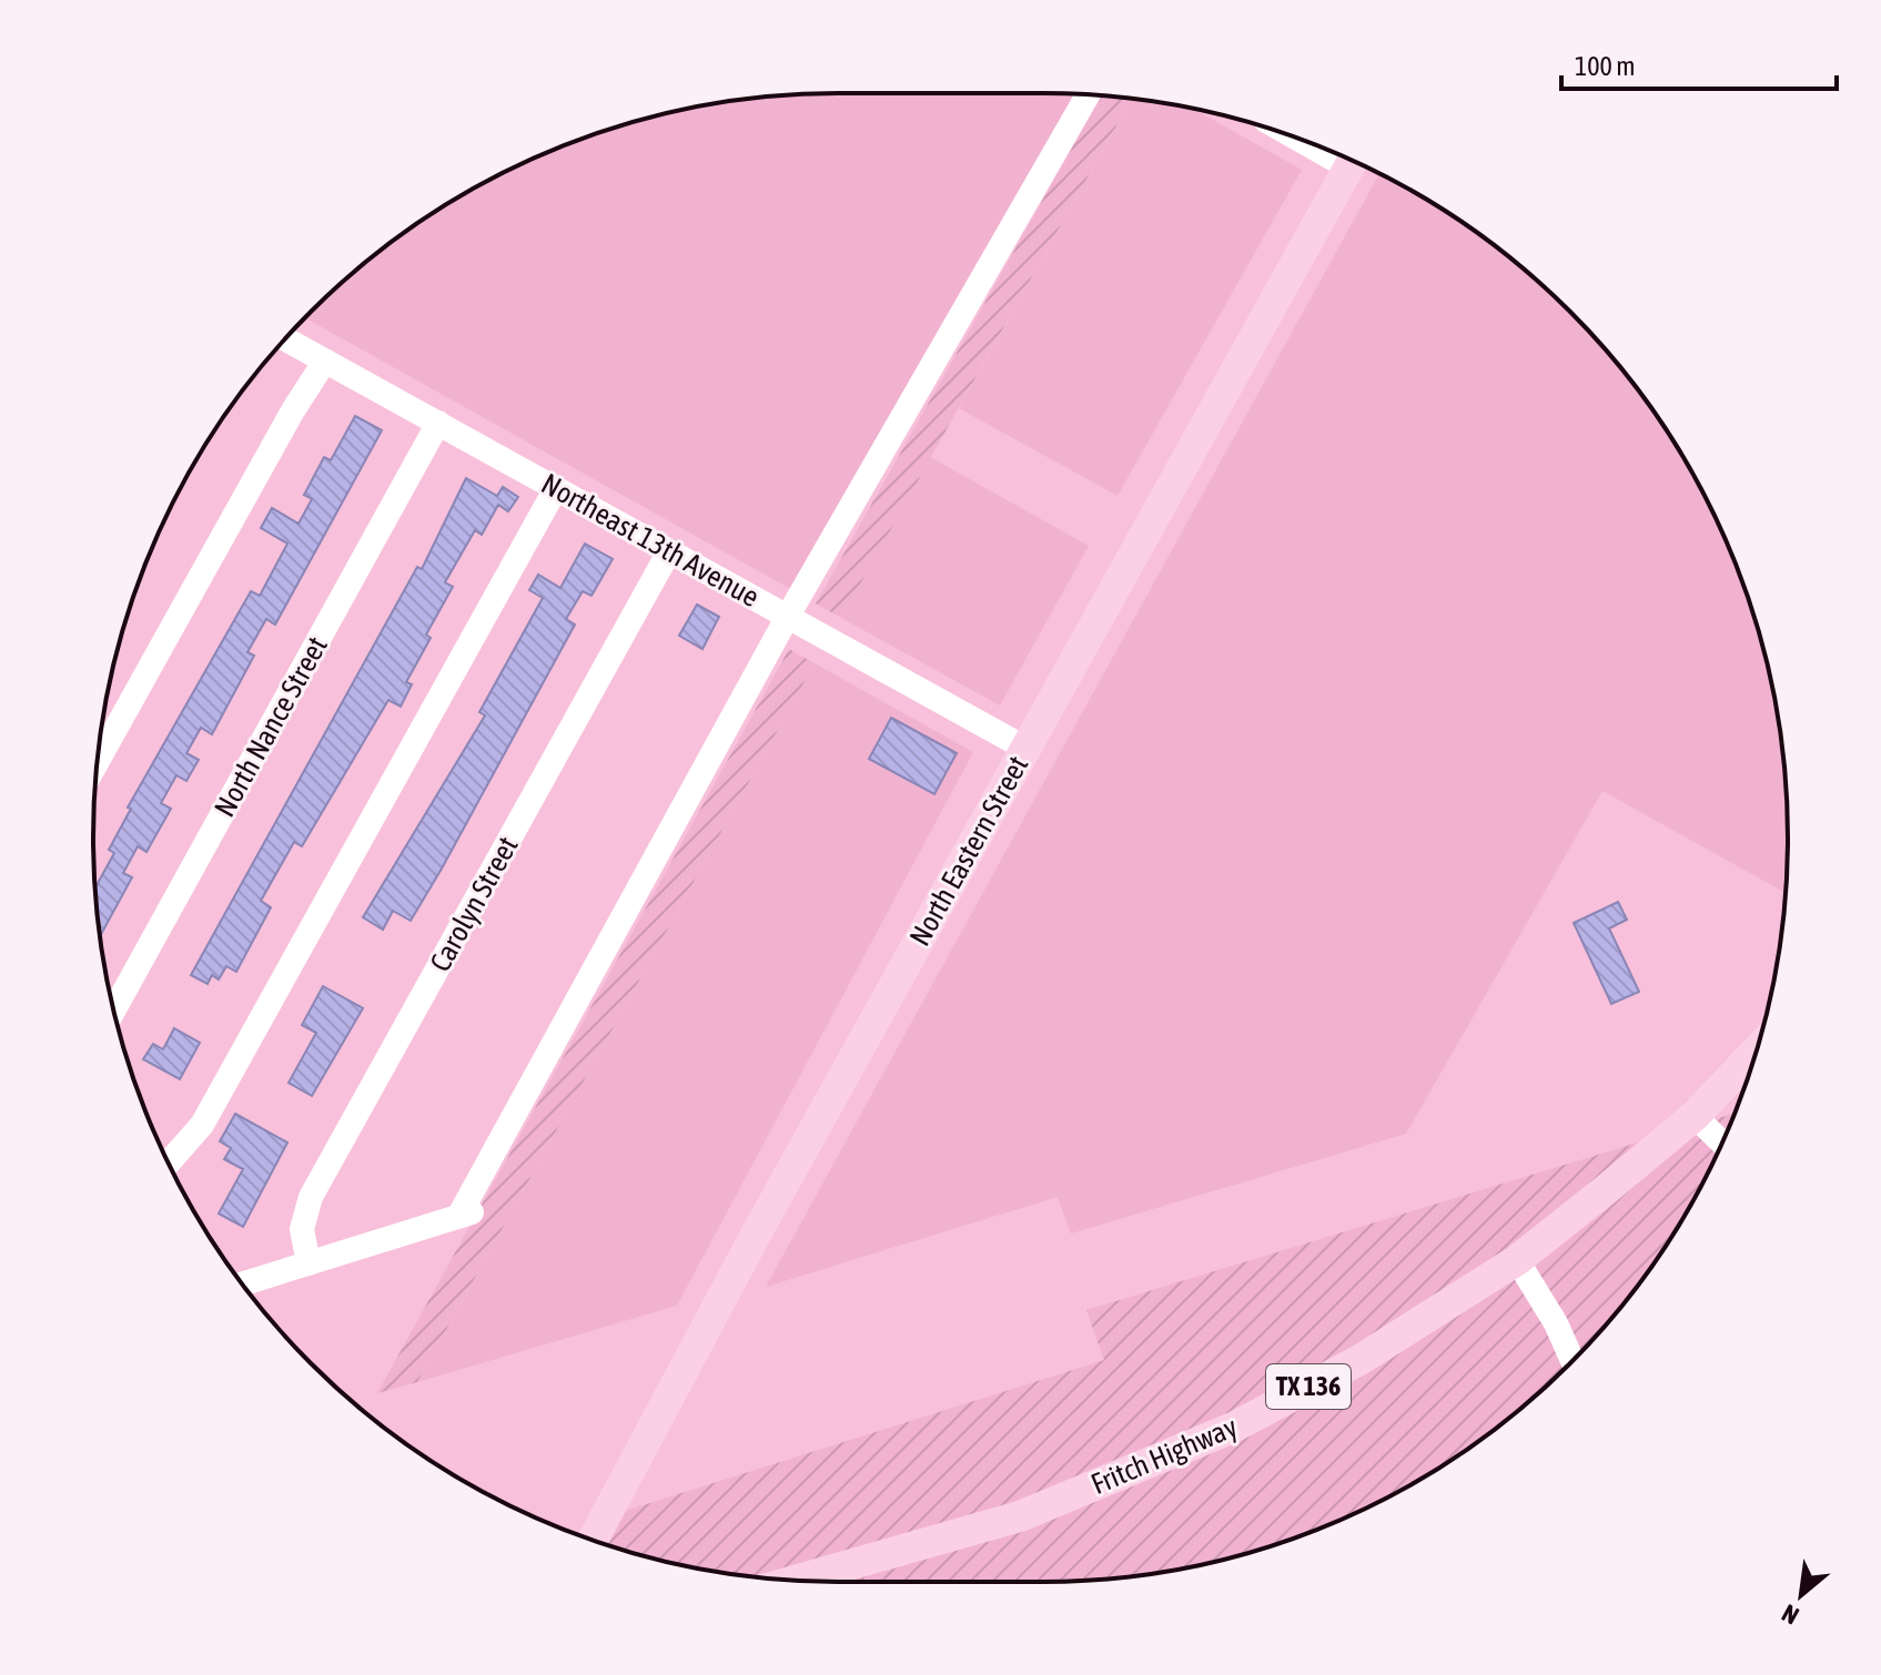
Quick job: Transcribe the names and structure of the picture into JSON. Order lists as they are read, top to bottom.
{
  "streets": {
    "main road": ["North Eastern Street", "TX 136", "Fritch Highway"],
    "street": ["Northeast 13th Avenue", "North Nance Street", "Carolyn Street"]
  },
  "crossings": [
    ["Northeast 13th Avenue", "North Nance Street"],
    ["Northeast 13th Avenue", "North Eastern Street"],
    ["Northeast 13th Avenue", "Carolyn Street"]
  ],
  "scale_bar": "100 m",
  "north": "bottom left"
}
